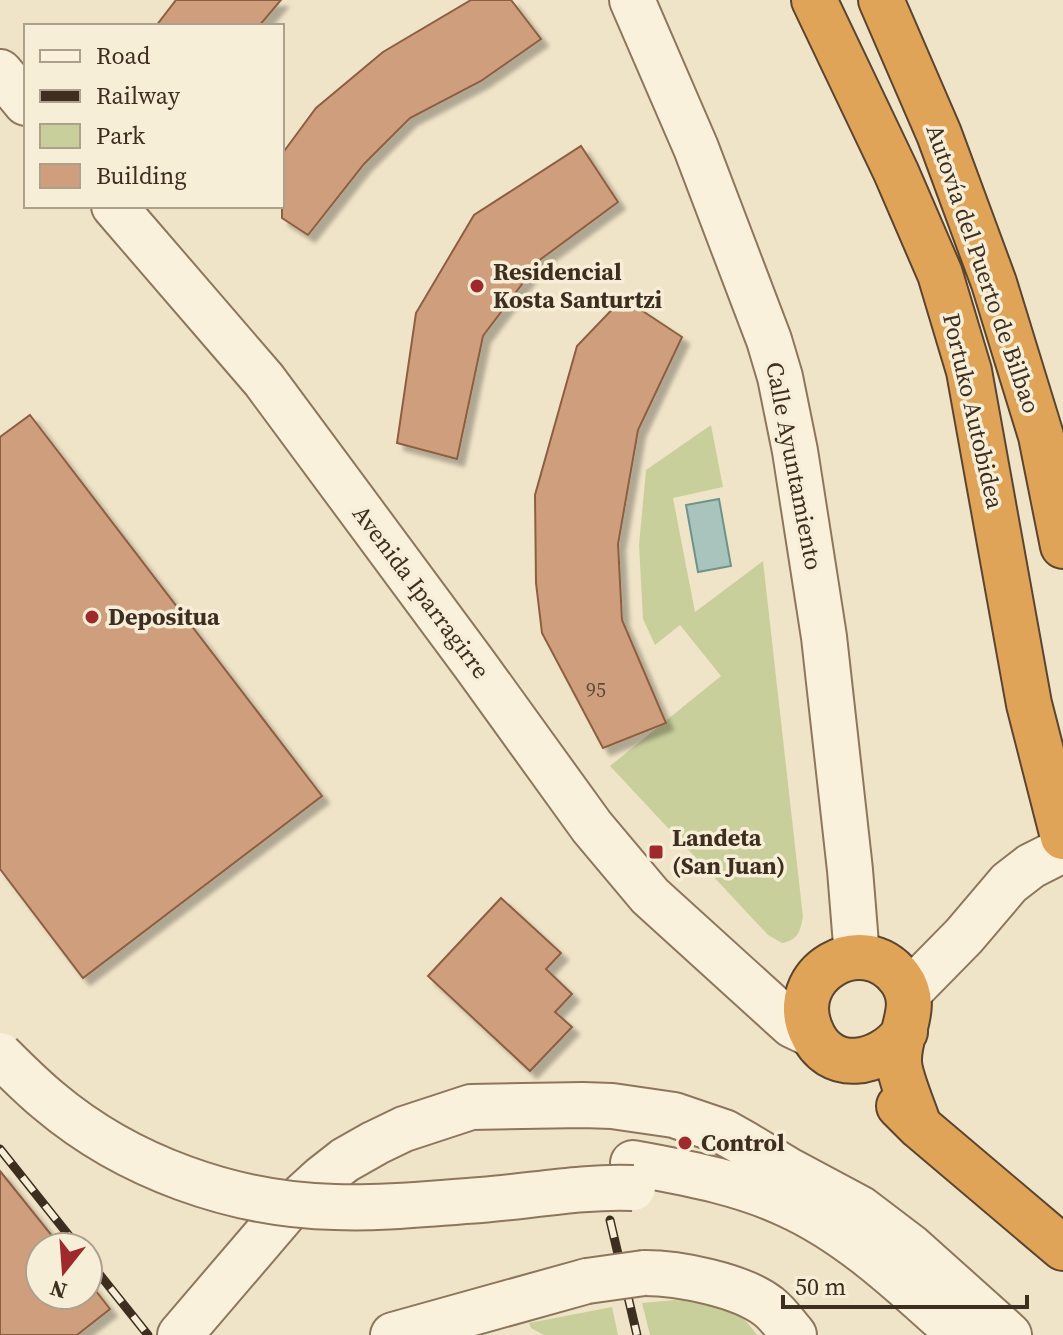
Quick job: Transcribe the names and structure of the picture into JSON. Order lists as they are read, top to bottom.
{
  "streets": {
    "highway": ["Autovía del Puerto de Bilbao", "Portuko Autobidea"],
    "street": ["Calle Ayuntamiento", "Avenida Iparragirre"]
  },
  "crossings": [
    ["Calle Ayuntamiento", "Avenida Iparragirre"]
  ],
  "places": {
    "other": ["Residencial Kosta Santurtzi", "Depositua", "Control"],
    "transit": ["Landeta (San Juan)"]
  },
  "house_numbers": ["95"],
  "legend": [
    "Road",
    "Railway",
    "Park",
    "Building"
  ],
  "scale_bar": "50 m",
  "north": "bottom"
}
